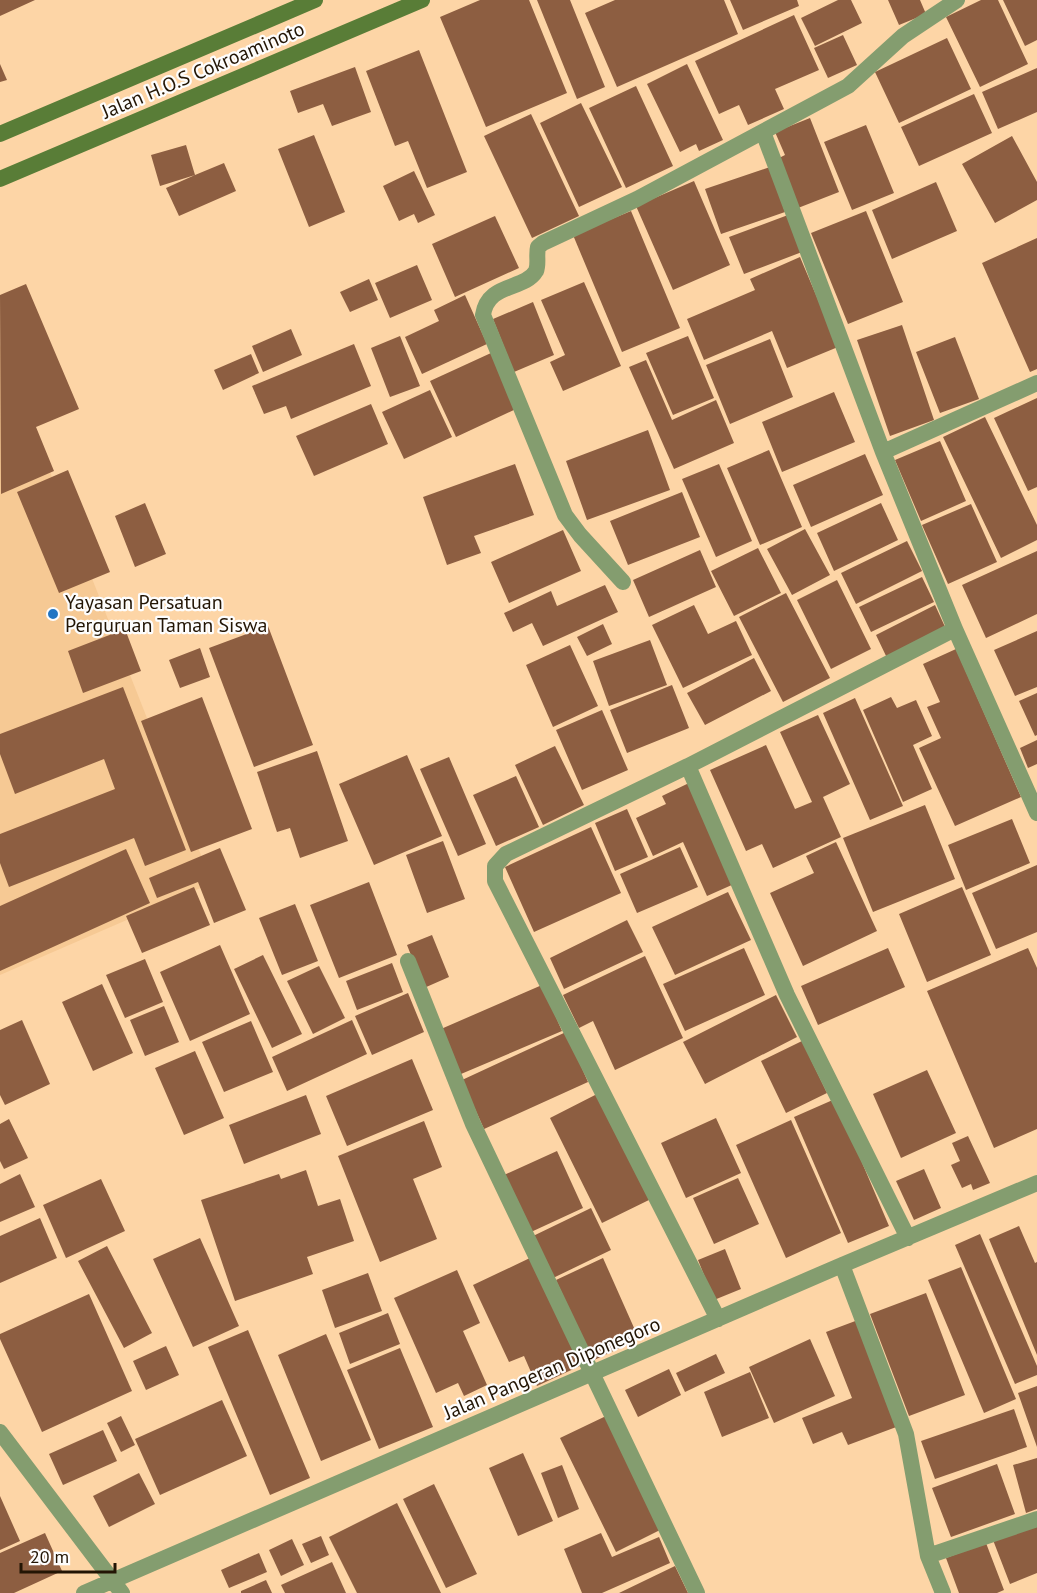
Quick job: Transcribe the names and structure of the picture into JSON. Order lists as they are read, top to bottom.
{
  "streets": {
    "main road": ["Jalan H.O.S Cokroaminoto"],
    "street": ["Jalan Pangeran Diponegoro"]
  },
  "places": ["Yayasan Persatuan Perguruan Taman Siswa"],
  "scale_bar": "20 m"
}
